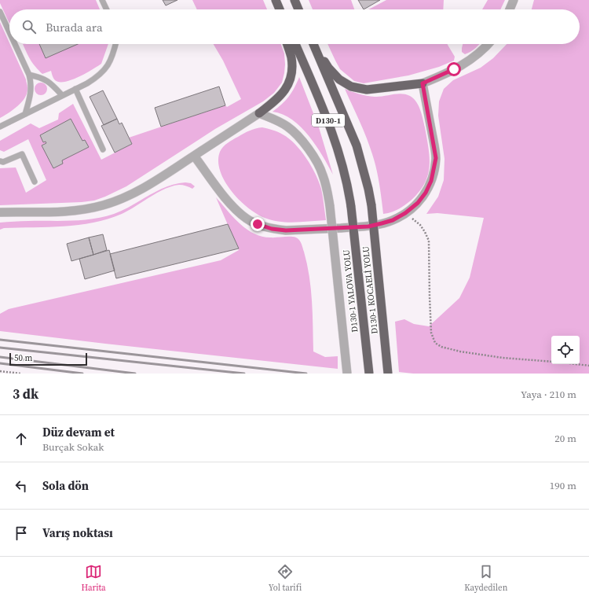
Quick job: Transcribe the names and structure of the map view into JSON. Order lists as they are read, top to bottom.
{
  "streets": {
    "highway": ["D130-1", "D130-1 KOCAELİ YOLU", "D130-1 YALOVA YOLU"]
  },
  "scale_bar": "50 m",
  "page": {
    "search": "Burada ara",
    "scale": "50 m",
    "heading": ["3 dk", "Yaya · 210 m"],
    "list": [
      ["Düz devam et", "Burçak Sokak", "20 m"],
      ["Sola dön", "190 m"],
      "Varış noktası"
    ],
    "nav": ["Harita", "Yol tarifi", "Kaydedilen"]
  }
}
